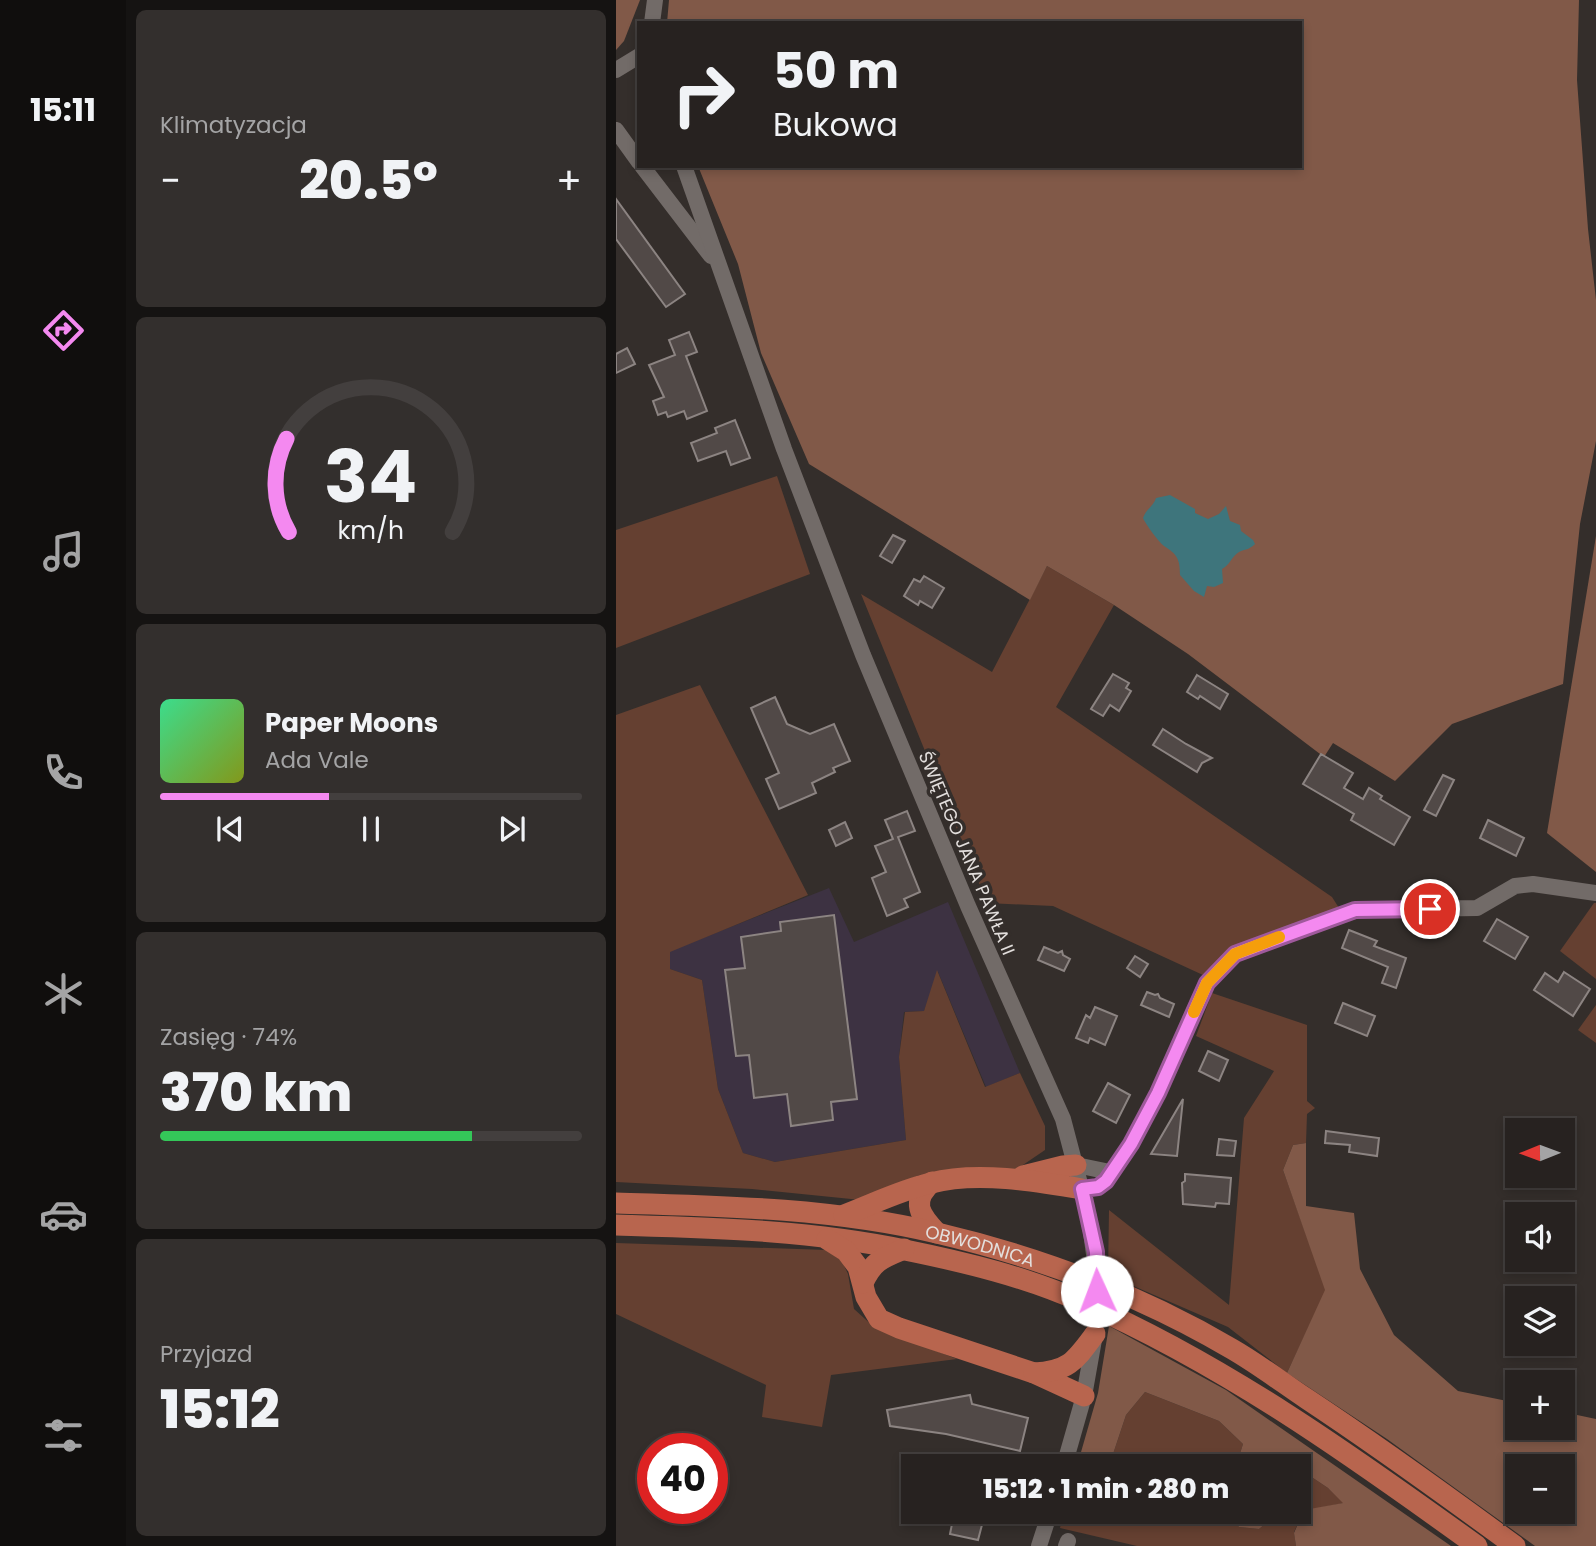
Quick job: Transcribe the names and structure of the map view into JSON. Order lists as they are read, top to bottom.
{
  "streets": {
    "main road": ["OBWODNICA"],
    "street": ["ŚWIĘTEGO JANA PAWŁA II"]
  },
  "north": "left",
  "page": {
    "tabs": "15:11",
    "tile": [
      "Klimatyzacja",
      ["Zasięg · 74%", "370 km"],
      ["Przyjazd", "15:12"]
    ],
    "turn": ["50 m", "Bukowa"],
    "heat": ["−", "20.5°", "+"],
    "song": ["Paper Moons", "Ada Vale"],
    "map_buttons": ["+", "−"],
    "limit": "40",
    "trip": "15:12 · 1 min · 280 m",
    "gauge": ["34", "km/h"]
  }
}
